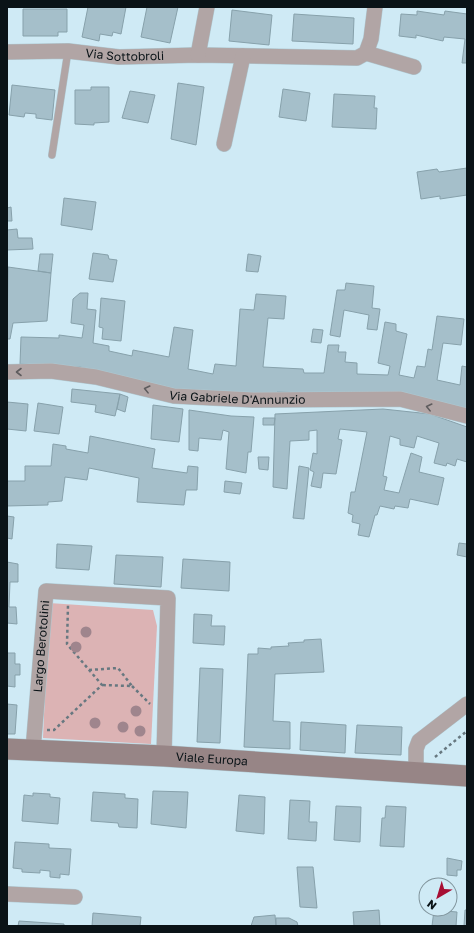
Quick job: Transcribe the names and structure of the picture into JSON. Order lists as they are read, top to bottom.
{
  "streets": {
    "main road": ["Viale Europa"],
    "street": ["Via Sottobroli", "Via Gabriele D'Annunzio", "Largo Berotolini"]
  },
  "crossings": [
    ["Largo Berotolini", "Viale Europa"]
  ],
  "one_way": ["Via Gabriele D'Annunzio"],
  "north": "bottom left"
}
